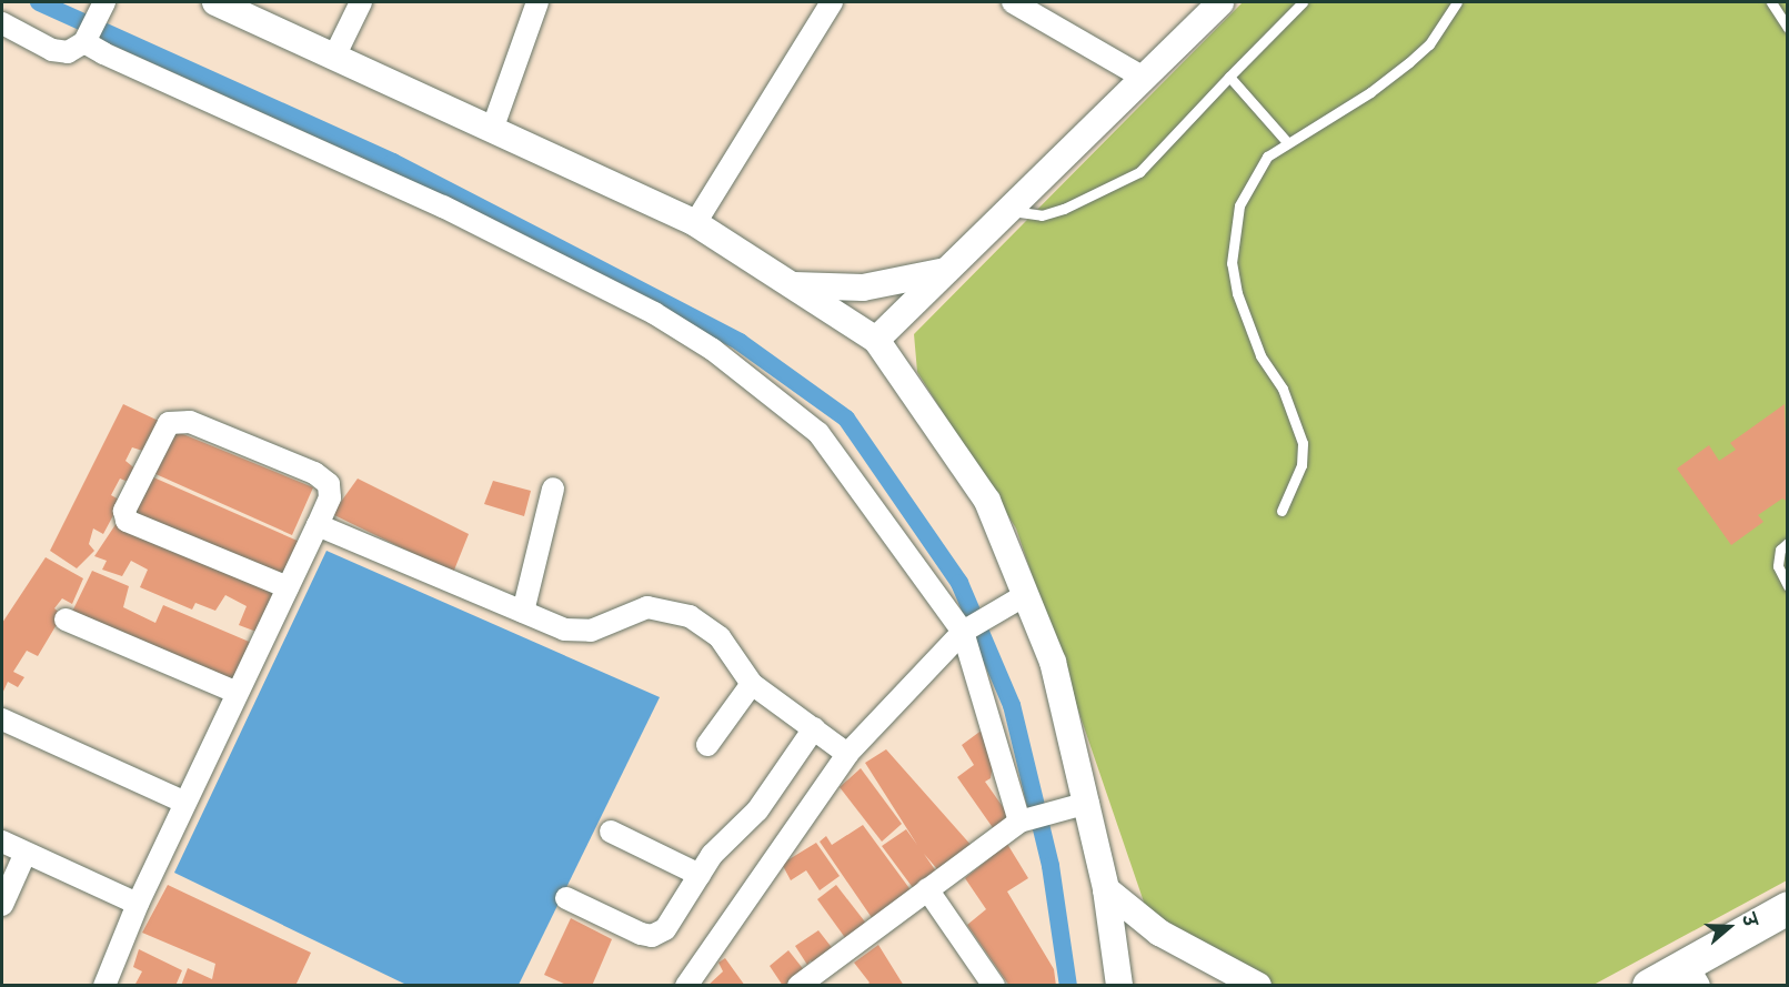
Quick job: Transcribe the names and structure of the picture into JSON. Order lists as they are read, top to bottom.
{
  "north": "right"
}
